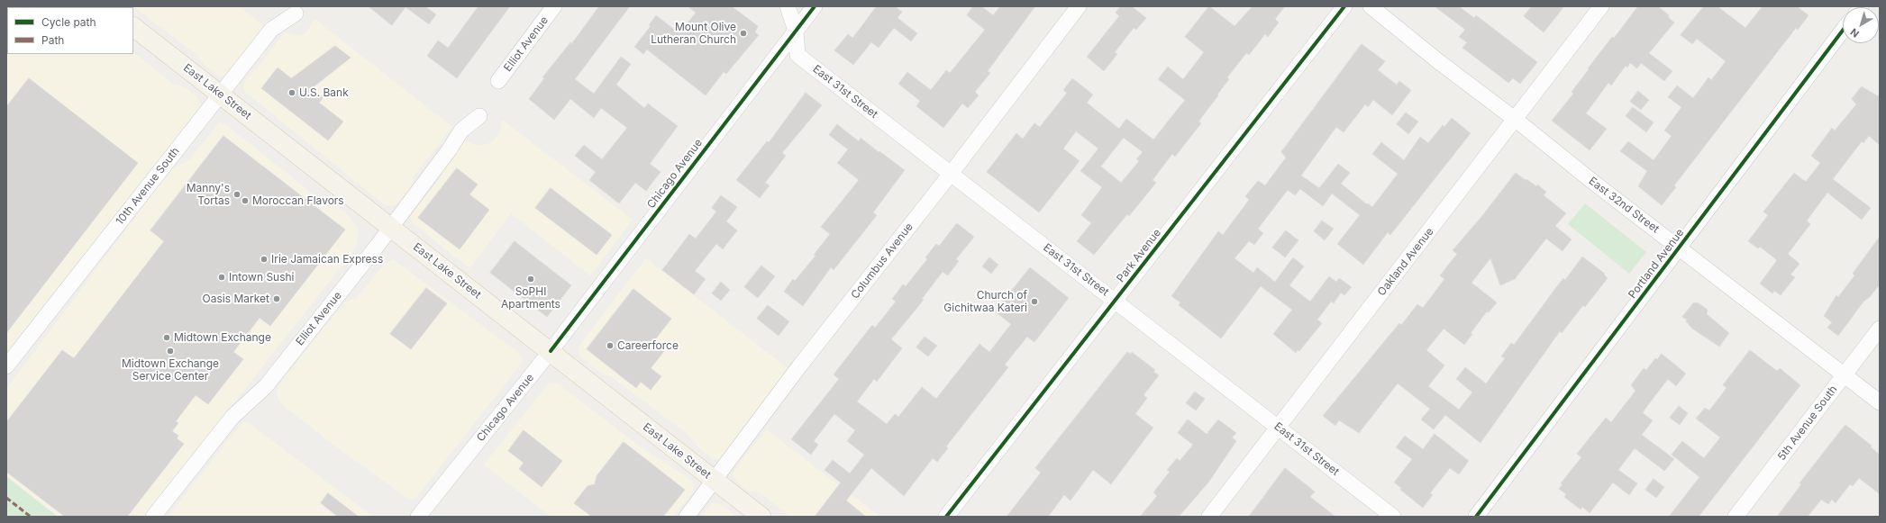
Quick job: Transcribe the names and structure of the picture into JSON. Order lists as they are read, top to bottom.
{
  "streets": {
    "main road": ["East Lake Street"],
    "street": [
      "Elliot Avenue",
      "East 31st Street",
      "Chicago Avenue",
      "10th Avenue South",
      "East 32nd Street",
      "Park Avenue",
      "Columbus Avenue",
      "Oakland Avenue",
      "Portland Avenue",
      "5th Avenue South"
    ]
  },
  "crossings": [
    ["Elliot Avenue", "East Lake Street"],
    ["East Lake Street", "Chicago Avenue"],
    ["East Lake Street", "10th Avenue South"],
    ["East Lake Street", "Columbus Avenue"],
    ["East 31st Street", "Chicago Avenue"],
    ["East 31st Street", "Park Avenue"],
    ["East 31st Street", "Columbus Avenue"],
    ["East 31st Street", "Oakland Avenue"],
    ["East 32nd Street", "Oakland Avenue"],
    ["East 32nd Street", "Portland Avenue"],
    ["East 32nd Street", "5th Avenue South"]
  ],
  "places": [
    "Mount Olive Lutheran Church",
    "U.S. Bank",
    "Manny's Tortas",
    "Moroccan Flavors",
    "Irie Jamaican Express",
    "Intown Sushi",
    "SoPHI Apartments",
    "Oasis Market",
    "Church of Gichitwaa Kateri",
    "Midtown Exchange",
    "Careerforce",
    "Midtown Exchange Service Center"
  ],
  "legend": ["Cycle path", "Path"],
  "north": "bottom left"
}
